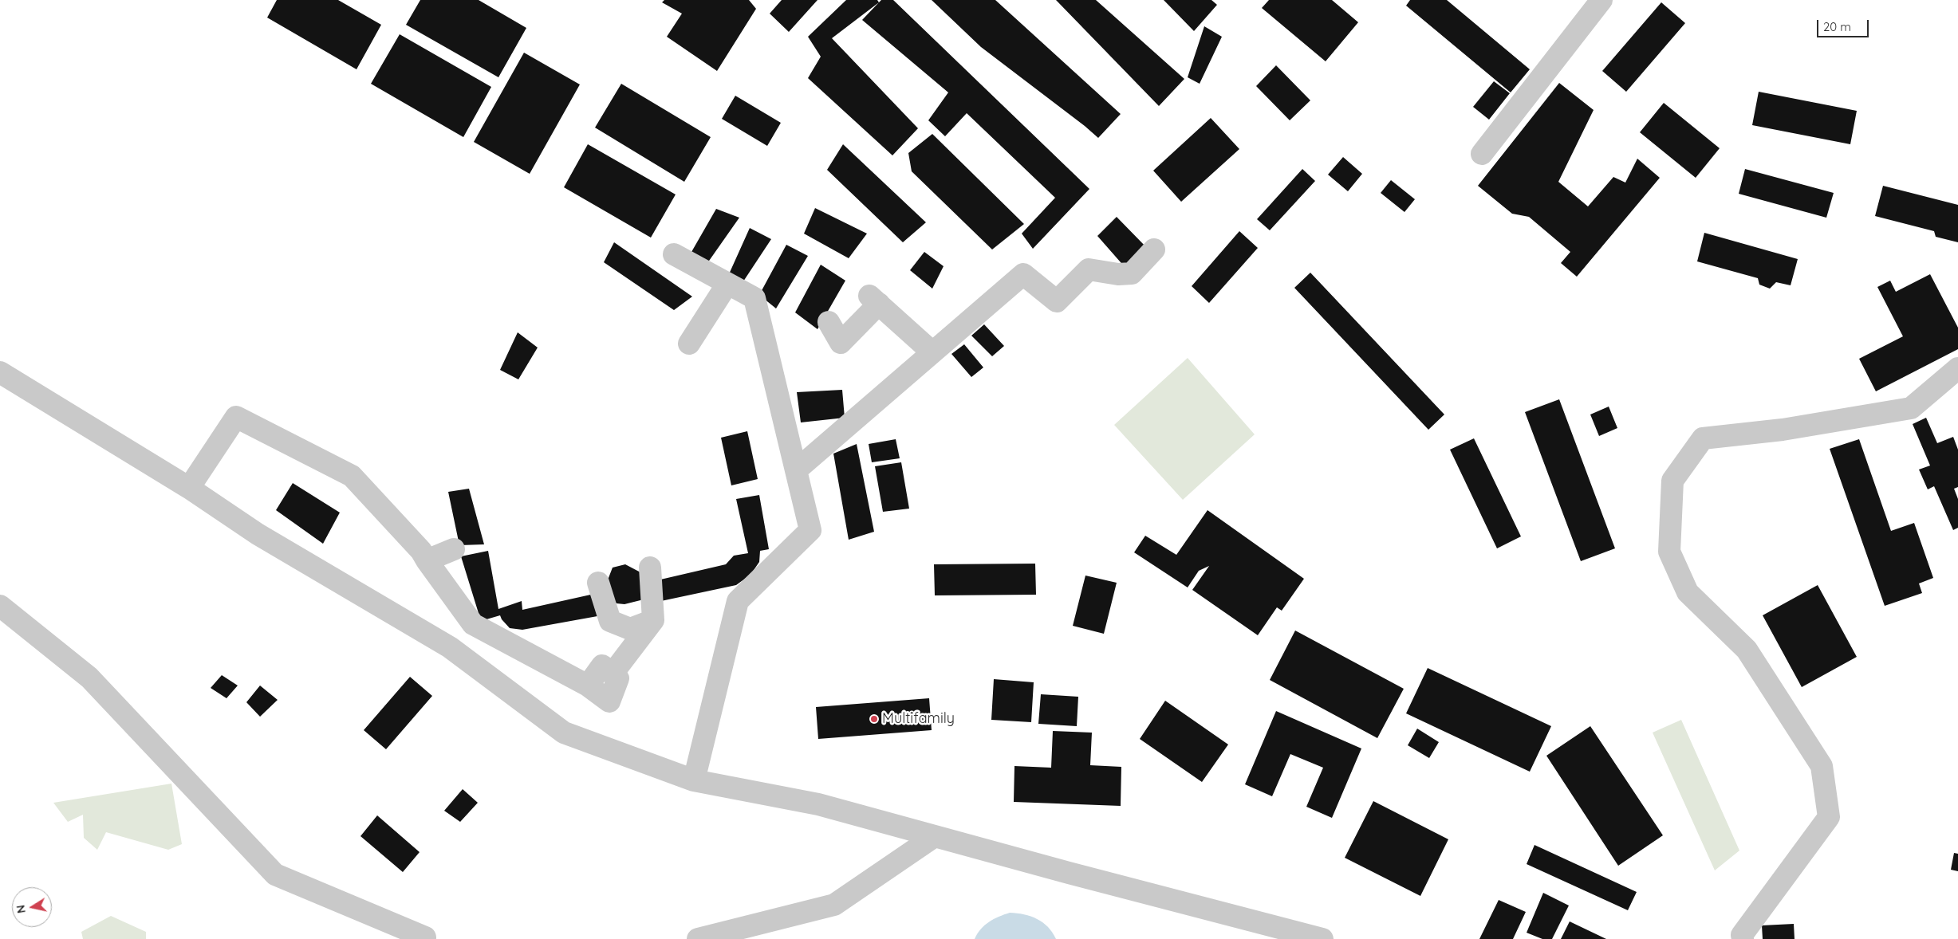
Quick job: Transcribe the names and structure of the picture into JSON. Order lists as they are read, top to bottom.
{
  "places": ["Multifamily"],
  "scale_bar": "20 m",
  "north": "left"
}
